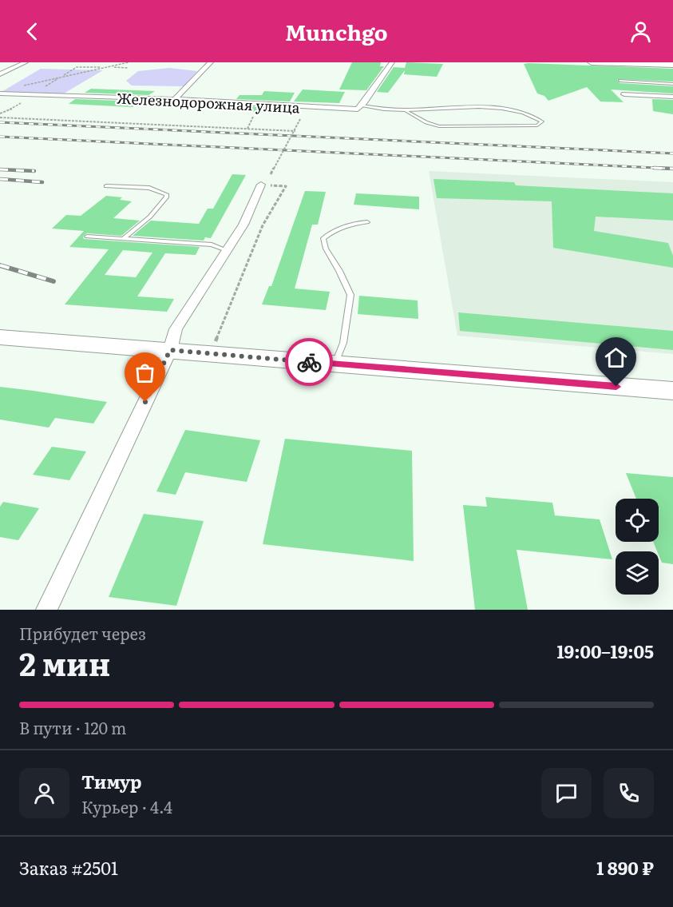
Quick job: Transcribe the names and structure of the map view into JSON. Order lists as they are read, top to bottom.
{
  "streets": {
    "street": ["Железнодорожная улица"]
  },
  "page": {
    "header": "Munchgo",
    "heading": ["2 мин", "Прибудет через", "19:00–19:05"],
    "panel": [
      "Тимур",
      "Курьер · 4.4",
      "Заказ #2501",
      "1 890 ₽"
    ],
    "bar": "В пути · 120 m"
  }
}
